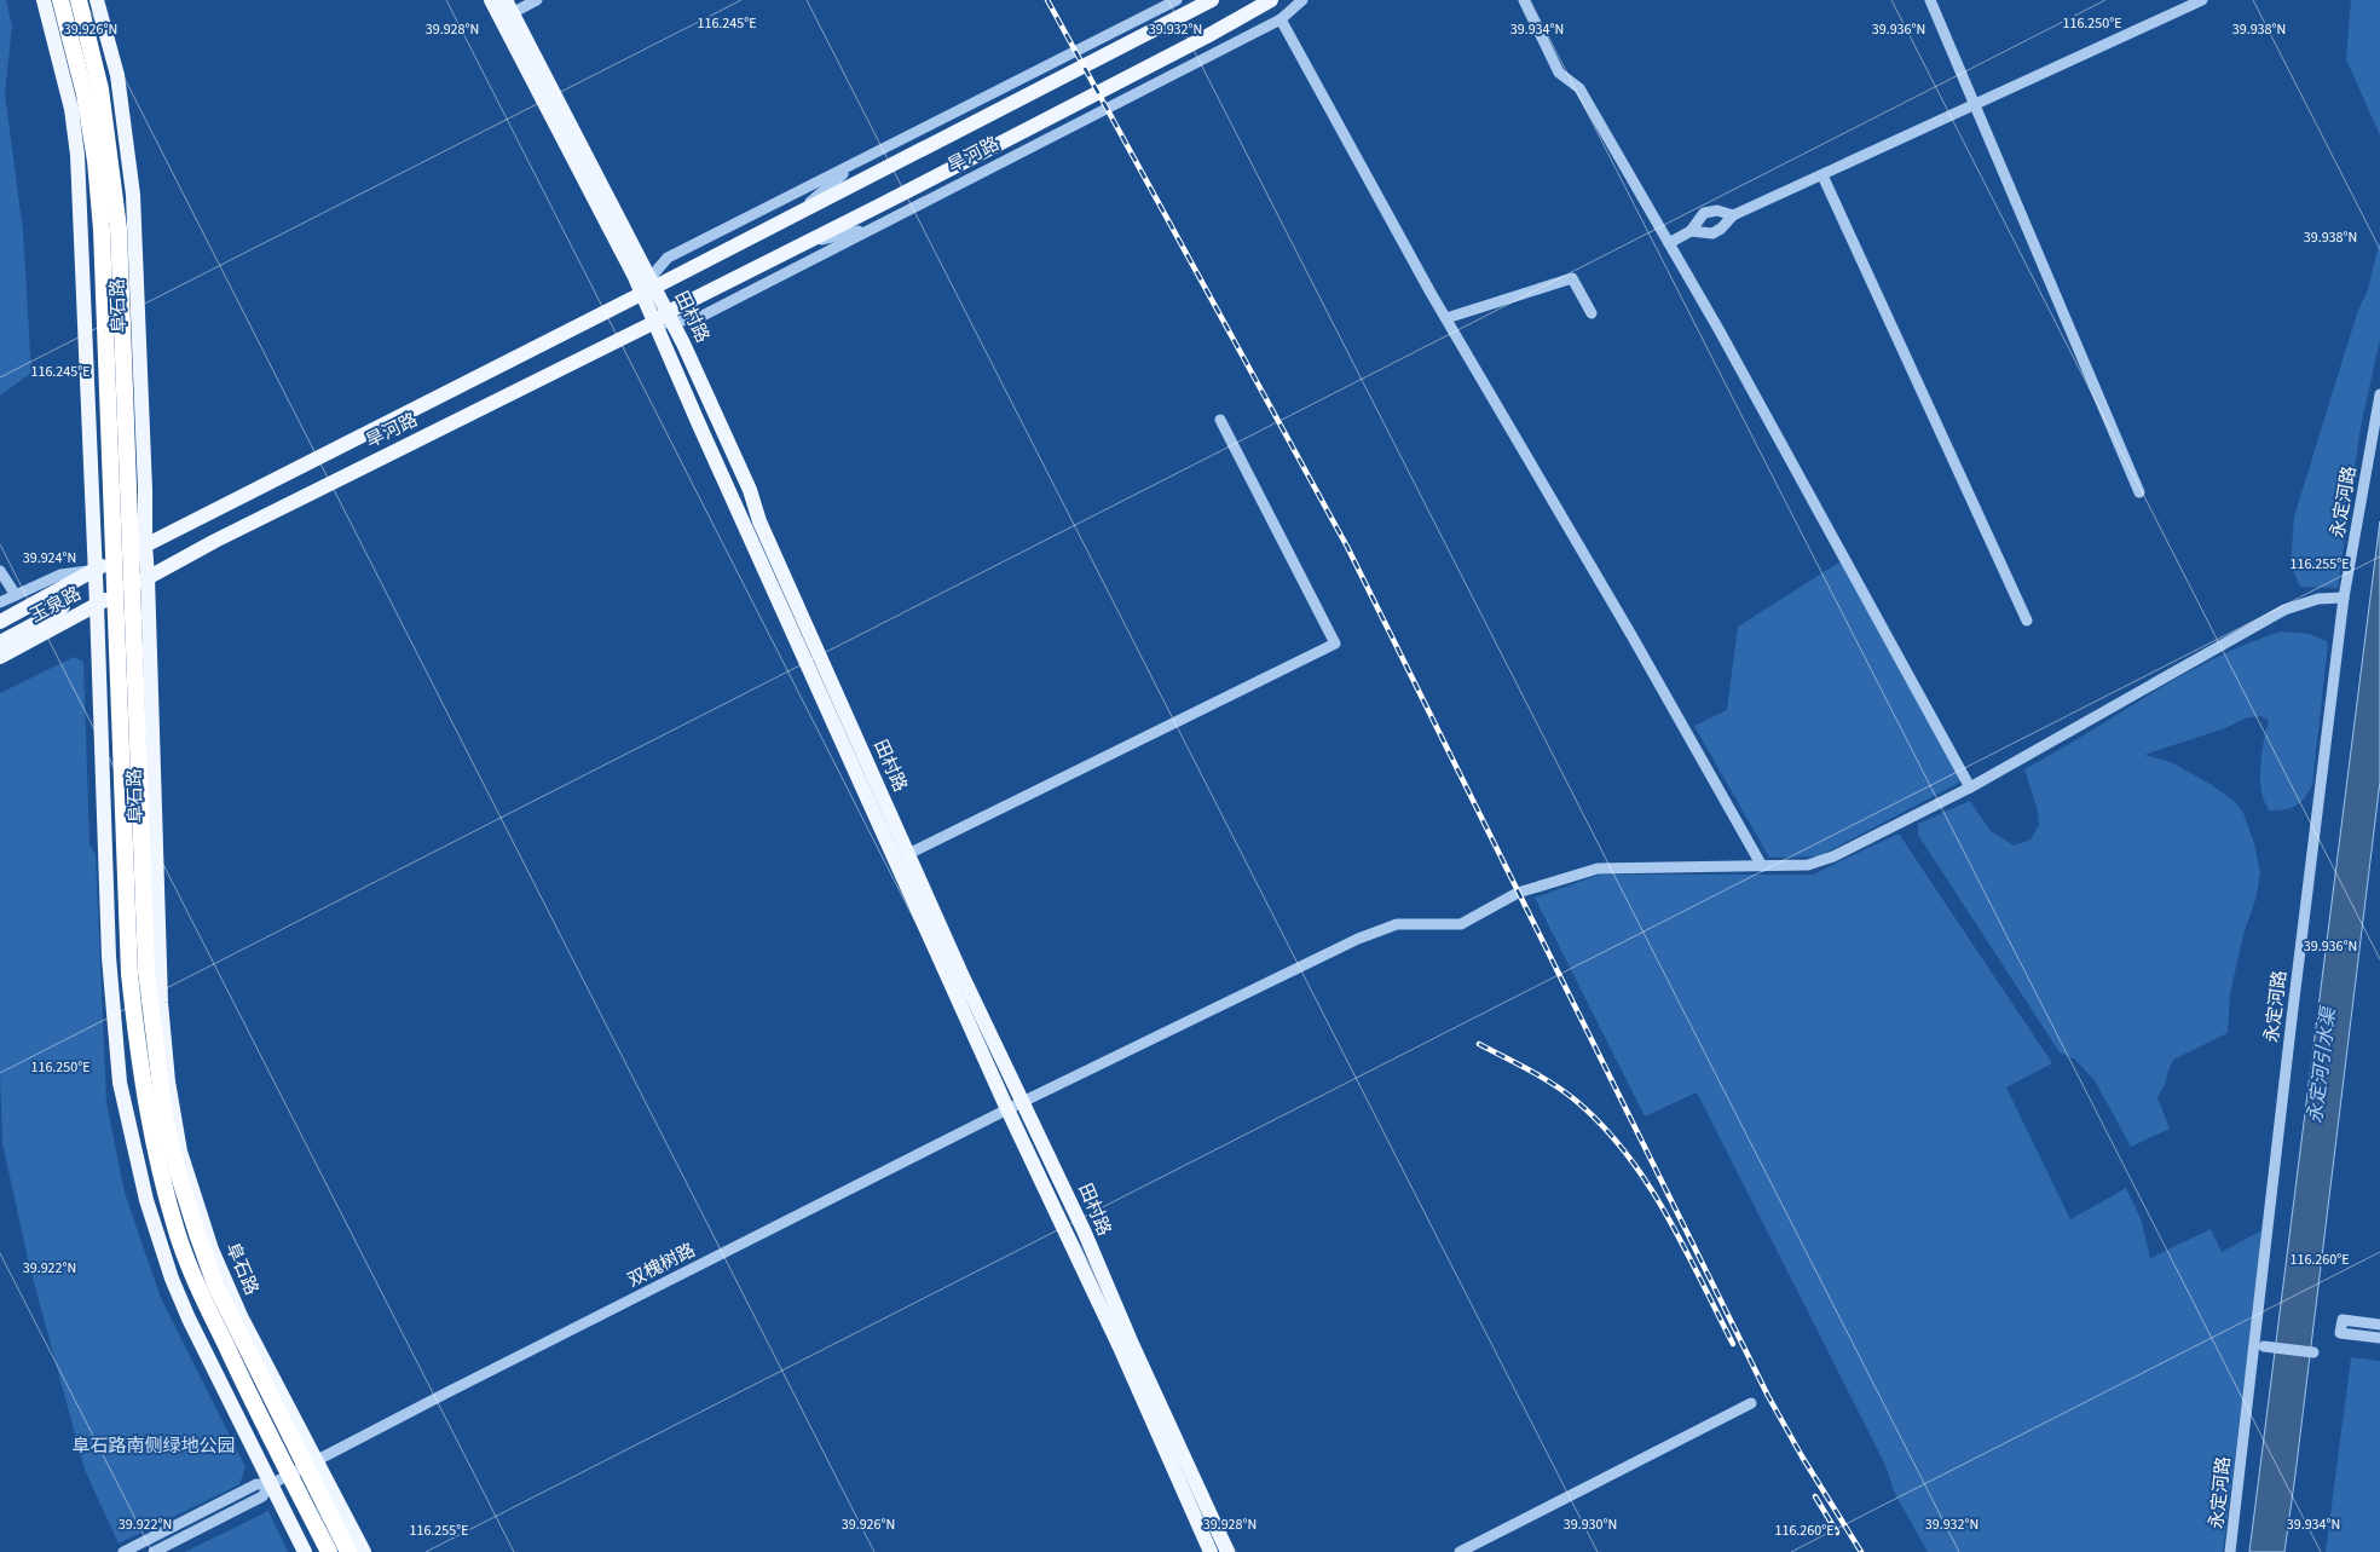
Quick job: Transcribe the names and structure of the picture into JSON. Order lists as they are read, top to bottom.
{
  "streets": {
    "highway": ["阜石路"],
    "main road": ["旱河路", "田村路", "玉泉路"],
    "street": ["永定河路", "双槐树路"]
  },
  "crossings": [
    ["旱河路", "阜石路"],
    ["旱河路", "田村路"],
    ["旱河路", "玉泉路"],
    ["阜石路", "玉泉路"],
    ["阜石路", "双槐树路"],
    ["田村路", "双槐树路"],
    ["永定河路", "双槐树路"]
  ],
  "water": ["永定河引水渠"],
  "parks": ["阜石路南侧绿地公园"],
  "coordinates": [
    "116.245°E",
    "116.250°E",
    "39.926°N",
    "39.928°N",
    "39.932°N",
    "39.934°N",
    "39.936°N",
    "39.938°N",
    "39.924°N",
    "116.255°E",
    "116.260°E",
    "39.922°N",
    "39.930°N"
  ]
}
